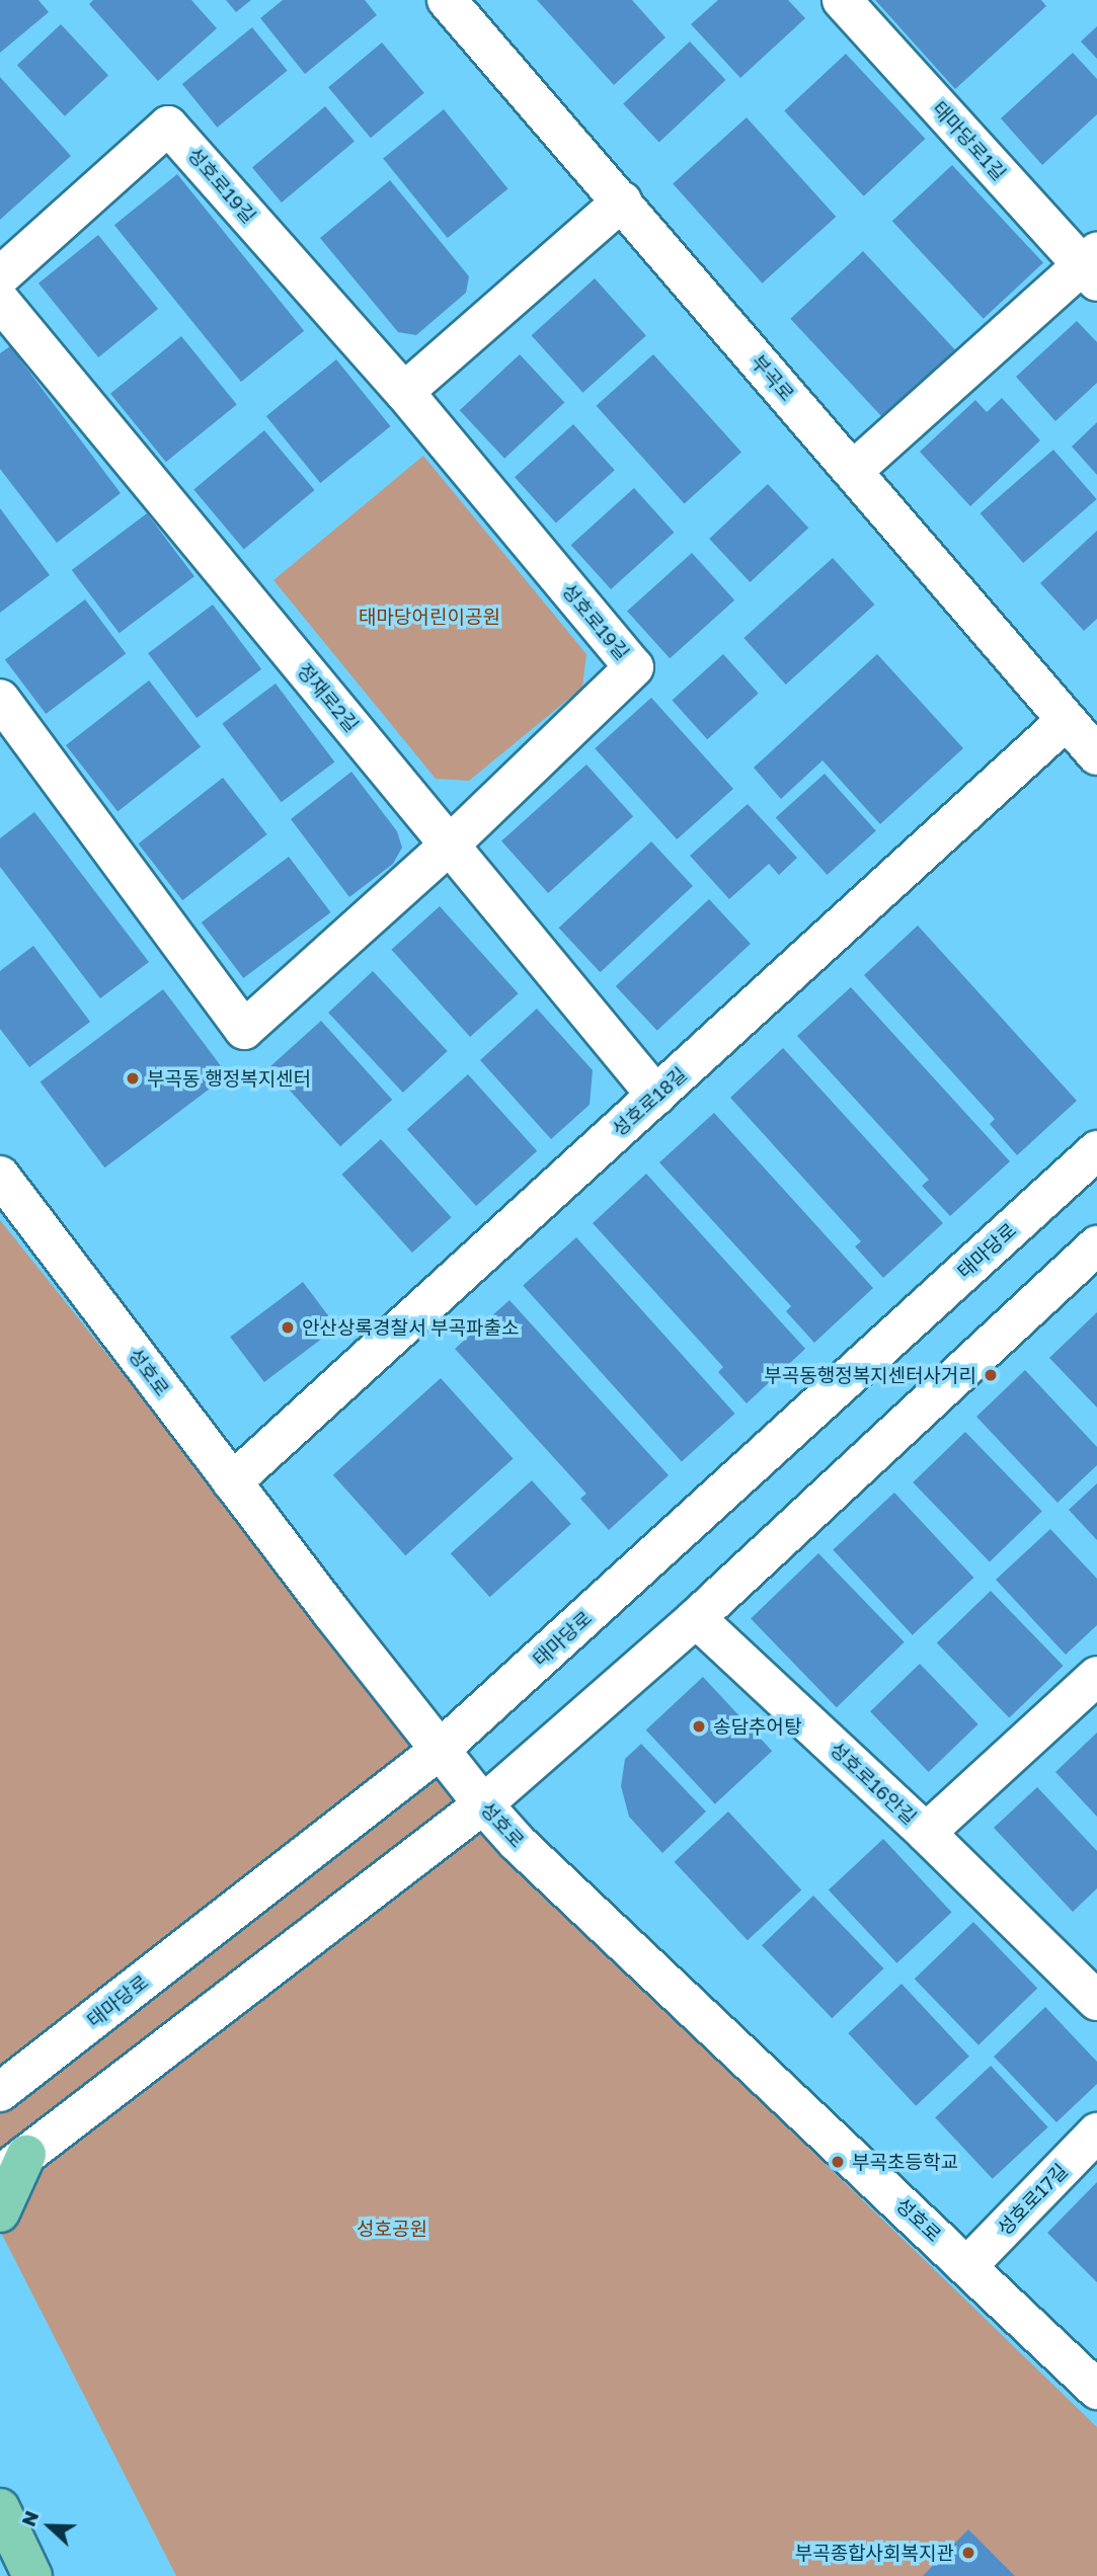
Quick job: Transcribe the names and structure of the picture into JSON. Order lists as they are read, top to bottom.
{
  "streets": {
    "street": [
      "태마당로1길",
      "성호로19길",
      "부곡로",
      "정재로2길",
      "성호로18길",
      "태마당로",
      "성호로",
      "성호로16안길",
      "성호로17길"
    ]
  },
  "crossings": [
    ["성호로19길", "정재로2길"],
    ["부곡로", "성호로18길"],
    ["정재로2길", "성호로18길"],
    ["성호로18길", "성호로"],
    ["태마당로", "성호로"],
    ["성호로", "성호로17길"]
  ],
  "parks": ["태마당어린이공원", "성호공원"],
  "places": [
    "부곡동 행정복지센터",
    "안산상록경찰서 부곡파출소",
    "부곡동행정복지센터사거리",
    "송담추어탕",
    "부곡초등학교",
    "부곡종합사회복지관"
  ],
  "north": "left"
}
